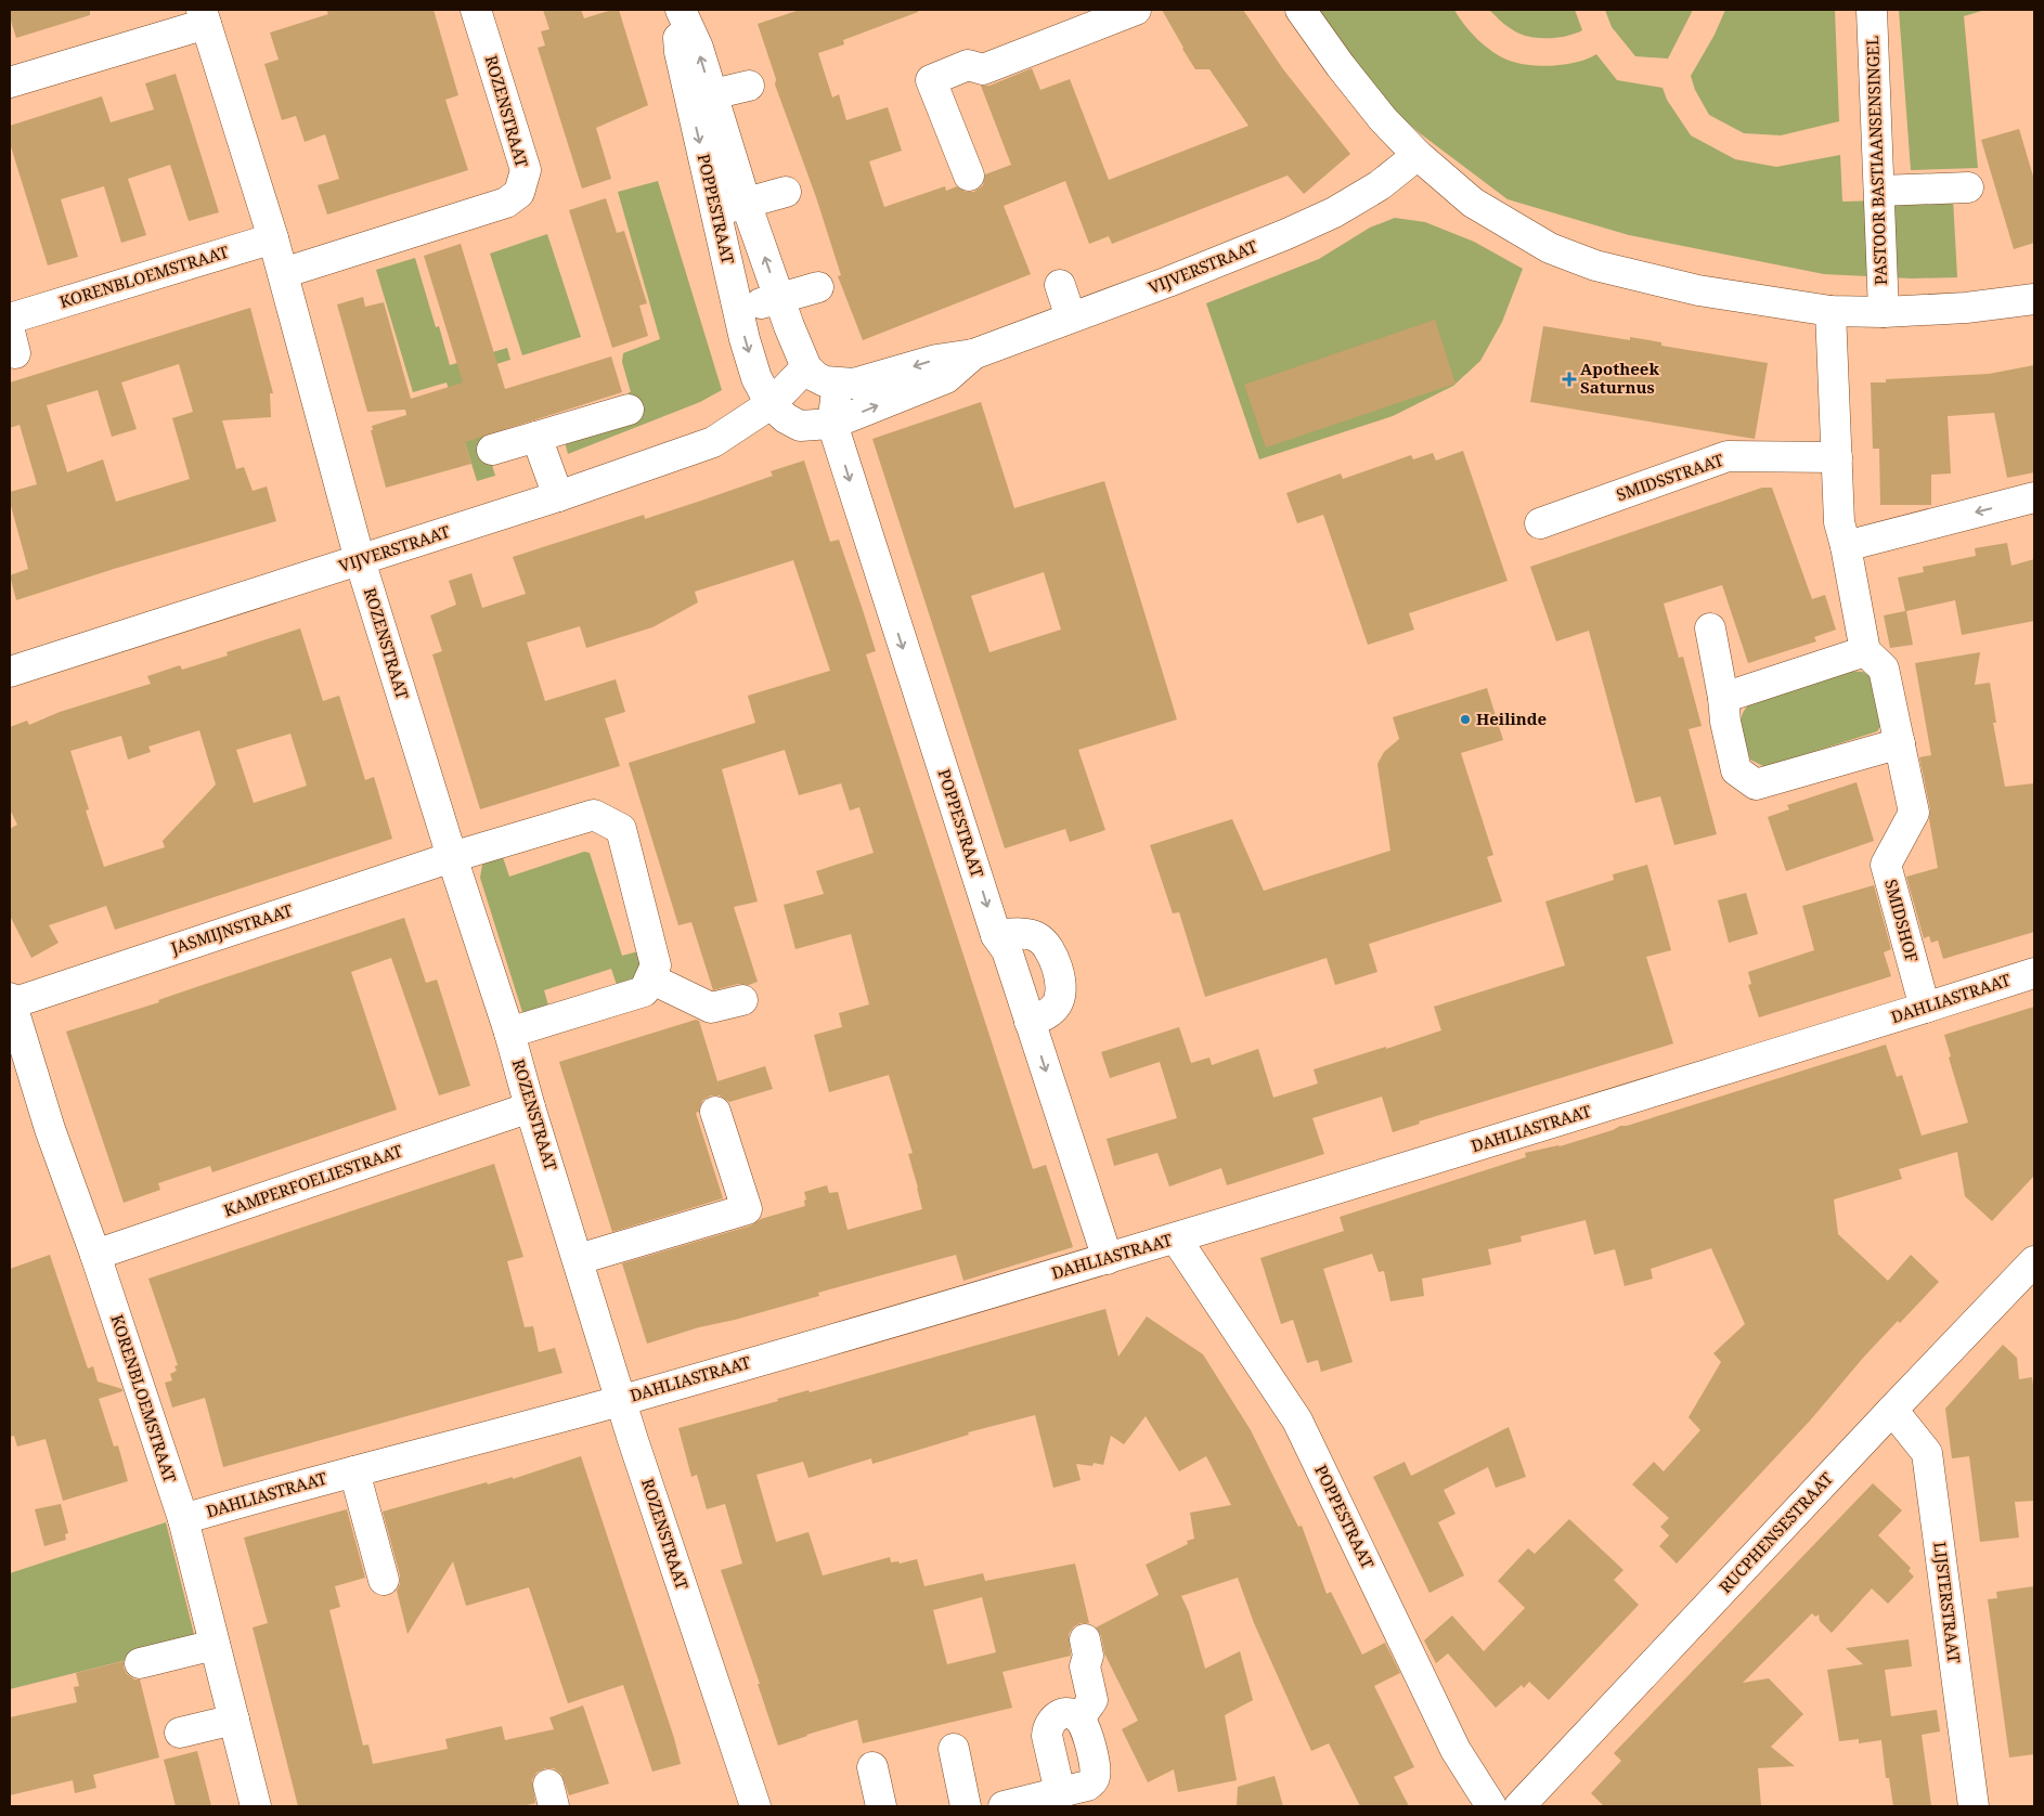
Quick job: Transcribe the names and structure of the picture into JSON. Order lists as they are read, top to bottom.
{
  "streets": {
    "street": [
      "ROZENSTRAAT",
      "PASTOOR BASTIAANSENSINGEL",
      "POPPESTRAAT",
      "VIJVERSTRAAT",
      "KORENBLOEMSTRAAT",
      "SMIDSSTRAAT",
      "SMIDSHOF",
      "JASMIJNSTRAAT",
      "DAHLIASTRAAT",
      "KAMPERFOELIESTRAAT",
      "RUCPHENSESTRAAT",
      "LIJSTERSTRAAT"
    ]
  },
  "crossings": [
    ["ROZENSTRAAT", "VIJVERSTRAAT"],
    ["ROZENSTRAAT", "KORENBLOEMSTRAAT"],
    ["ROZENSTRAAT", "JASMIJNSTRAAT"],
    ["ROZENSTRAAT", "DAHLIASTRAAT"],
    ["ROZENSTRAAT", "KAMPERFOELIESTRAAT"],
    ["POPPESTRAAT", "VIJVERSTRAAT"],
    ["POPPESTRAAT", "DAHLIASTRAAT"],
    ["KORENBLOEMSTRAAT", "JASMIJNSTRAAT"],
    ["KORENBLOEMSTRAAT", "DAHLIASTRAAT"],
    ["KORENBLOEMSTRAAT", "KAMPERFOELIESTRAAT"],
    ["SMIDSHOF", "DAHLIASTRAAT"],
    ["RUCPHENSESTRAAT", "LIJSTERSTRAAT"]
  ],
  "places": {
    "health": ["Apotheek Saturnus"],
    "other": ["Heilinde"]
  }
}
